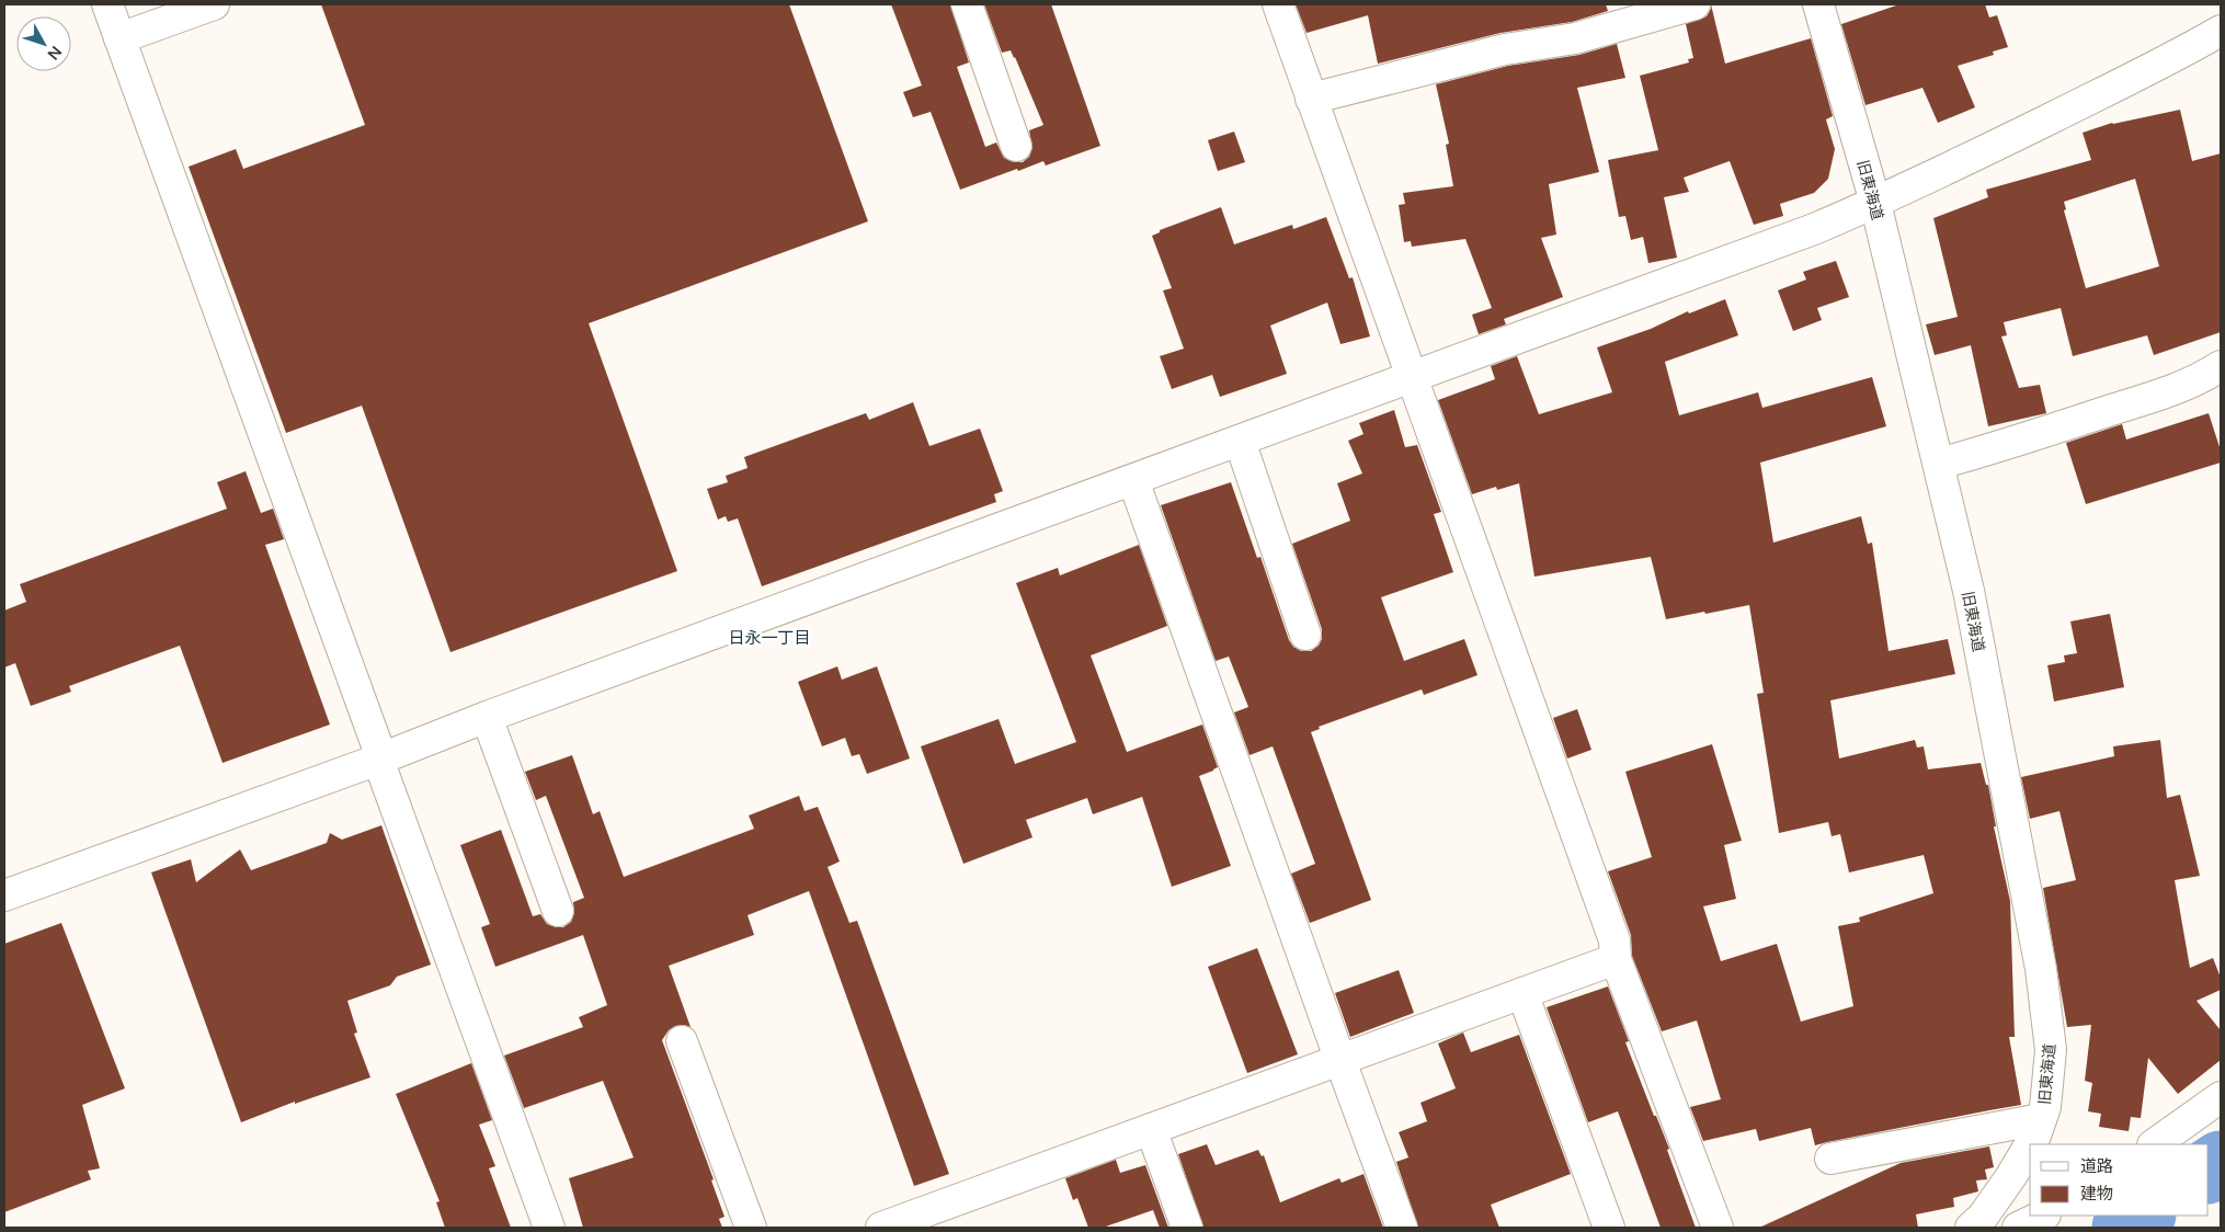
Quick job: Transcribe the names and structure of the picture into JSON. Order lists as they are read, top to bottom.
{
  "streets": {
    "street": ["旧東海道"]
  },
  "districts": ["日永一丁目"],
  "legend": ["道路", "建物"],
  "north": "bottom right"
}
